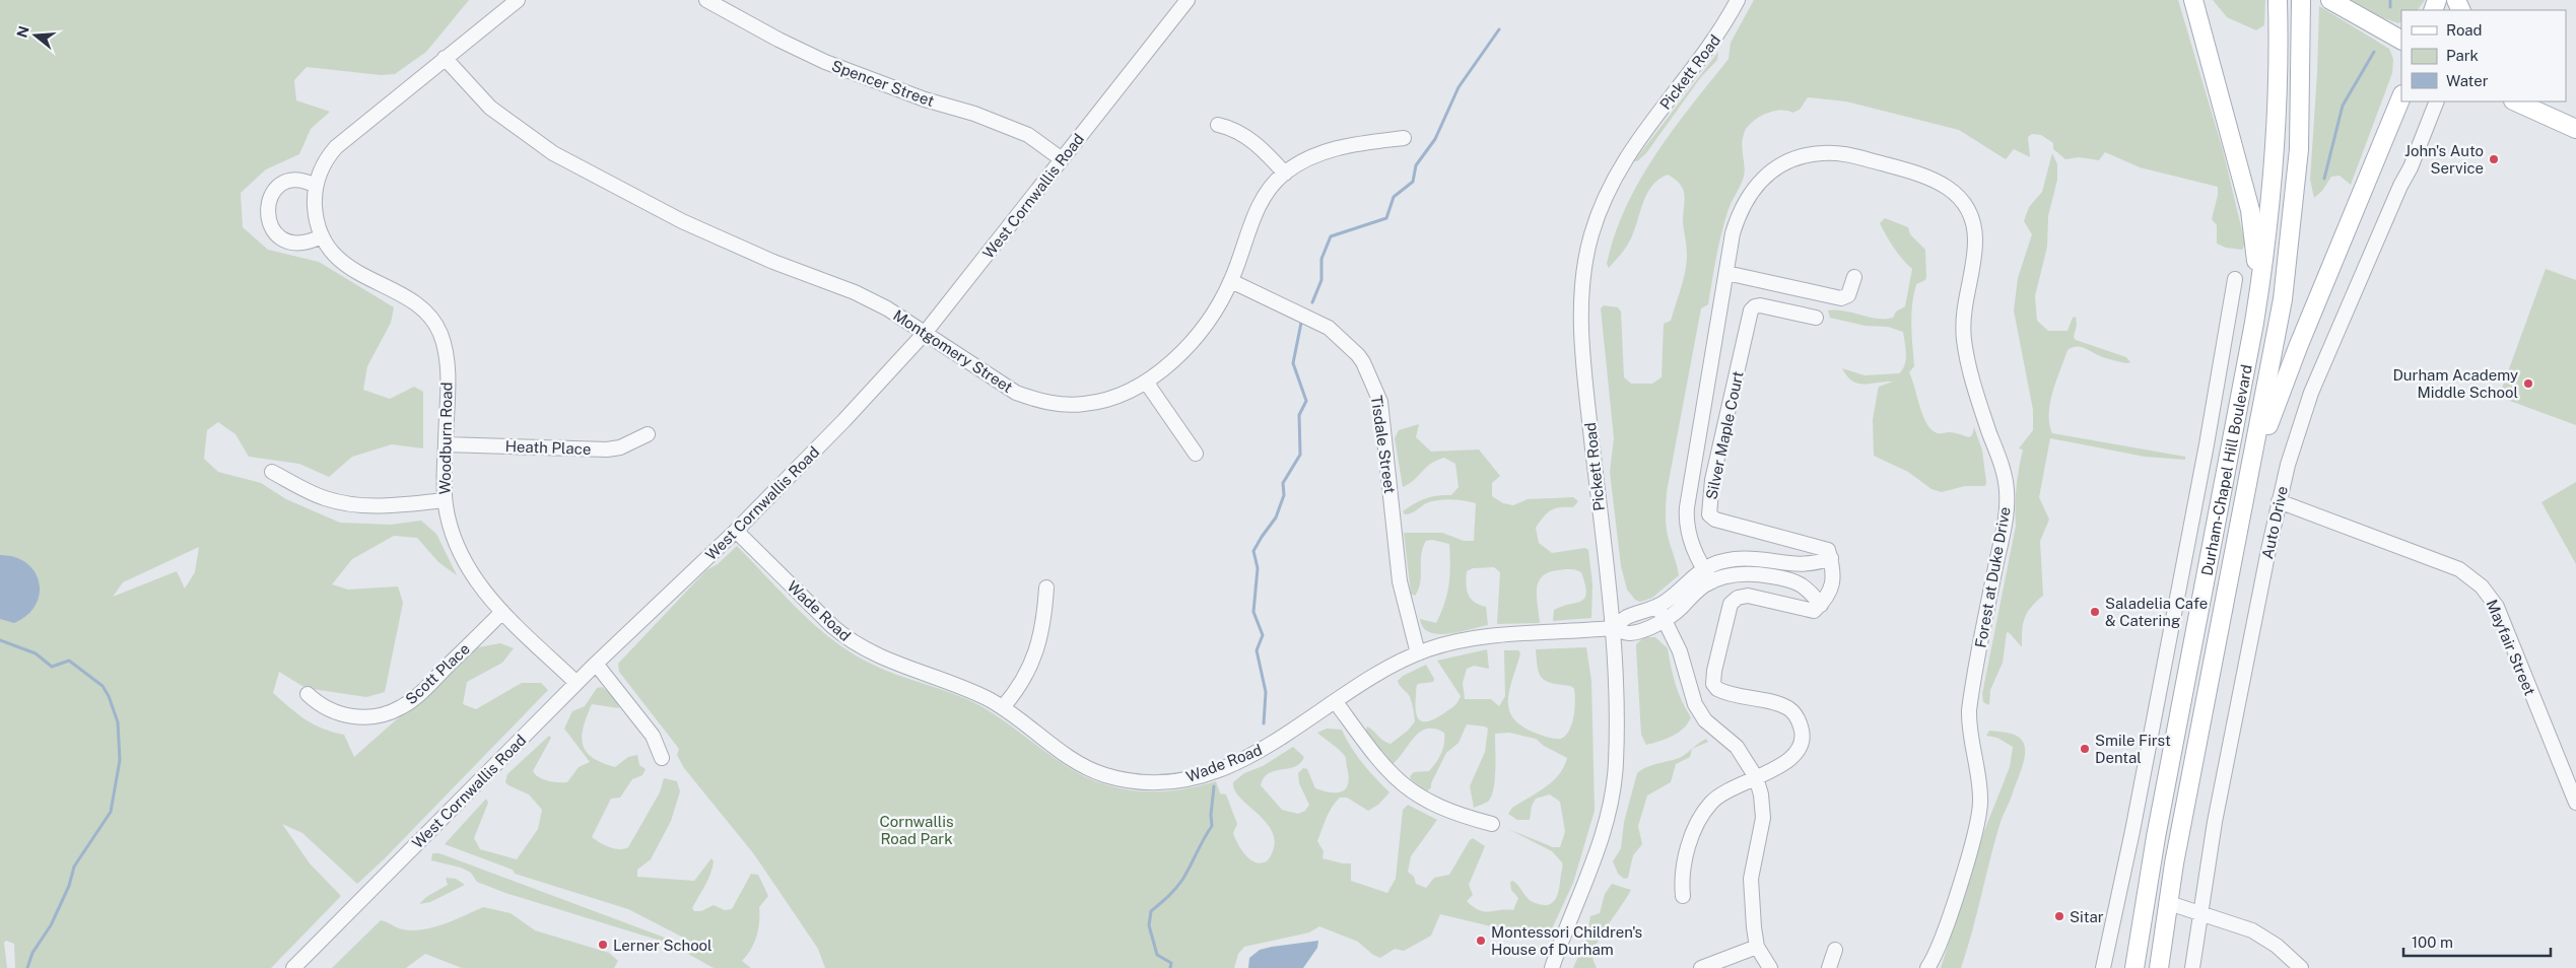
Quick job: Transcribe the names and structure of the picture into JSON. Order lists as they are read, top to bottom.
{
  "streets": {
    "main road": ["Durham-Chapel Hill Boulevard"],
    "street": [
      "Pickett Road",
      "Spencer Street",
      "West Cornwallis Road",
      "Montgomery Street",
      "Silver Maple Court",
      "Woodburn Road",
      "Tisdale Street",
      "Heath Place",
      "Auto Drive",
      "Forest at Duke Drive",
      "Wade Road",
      "Mayfair Street",
      "Scott Place"
    ]
  },
  "crossings": [
    ["Pickett Road", "Wade Road"],
    ["Spencer Street", "West Cornwallis Road"],
    ["West Cornwallis Road", "Montgomery Street"],
    ["West Cornwallis Road", "Woodburn Road"],
    ["West Cornwallis Road", "Wade Road"],
    ["Montgomery Street", "Woodburn Road"],
    ["Montgomery Street", "Tisdale Street"],
    ["Woodburn Road", "Heath Place"],
    ["Woodburn Road", "Scott Place"],
    ["Tisdale Street", "Wade Road"],
    ["Auto Drive", "Mayfair Street"]
  ],
  "parks": ["Cornwallis Road Park"],
  "places": [
    "John's Auto Service",
    "Durham Academy Middle School",
    "Saladelia Cafe & Catering",
    "Smile First Dental",
    "Sitar",
    "Montessori Children's House of Durham",
    "Lerner School"
  ],
  "legend": ["Road", "Park", "Water"],
  "scale_bar": "100 m",
  "north": "left"
}
